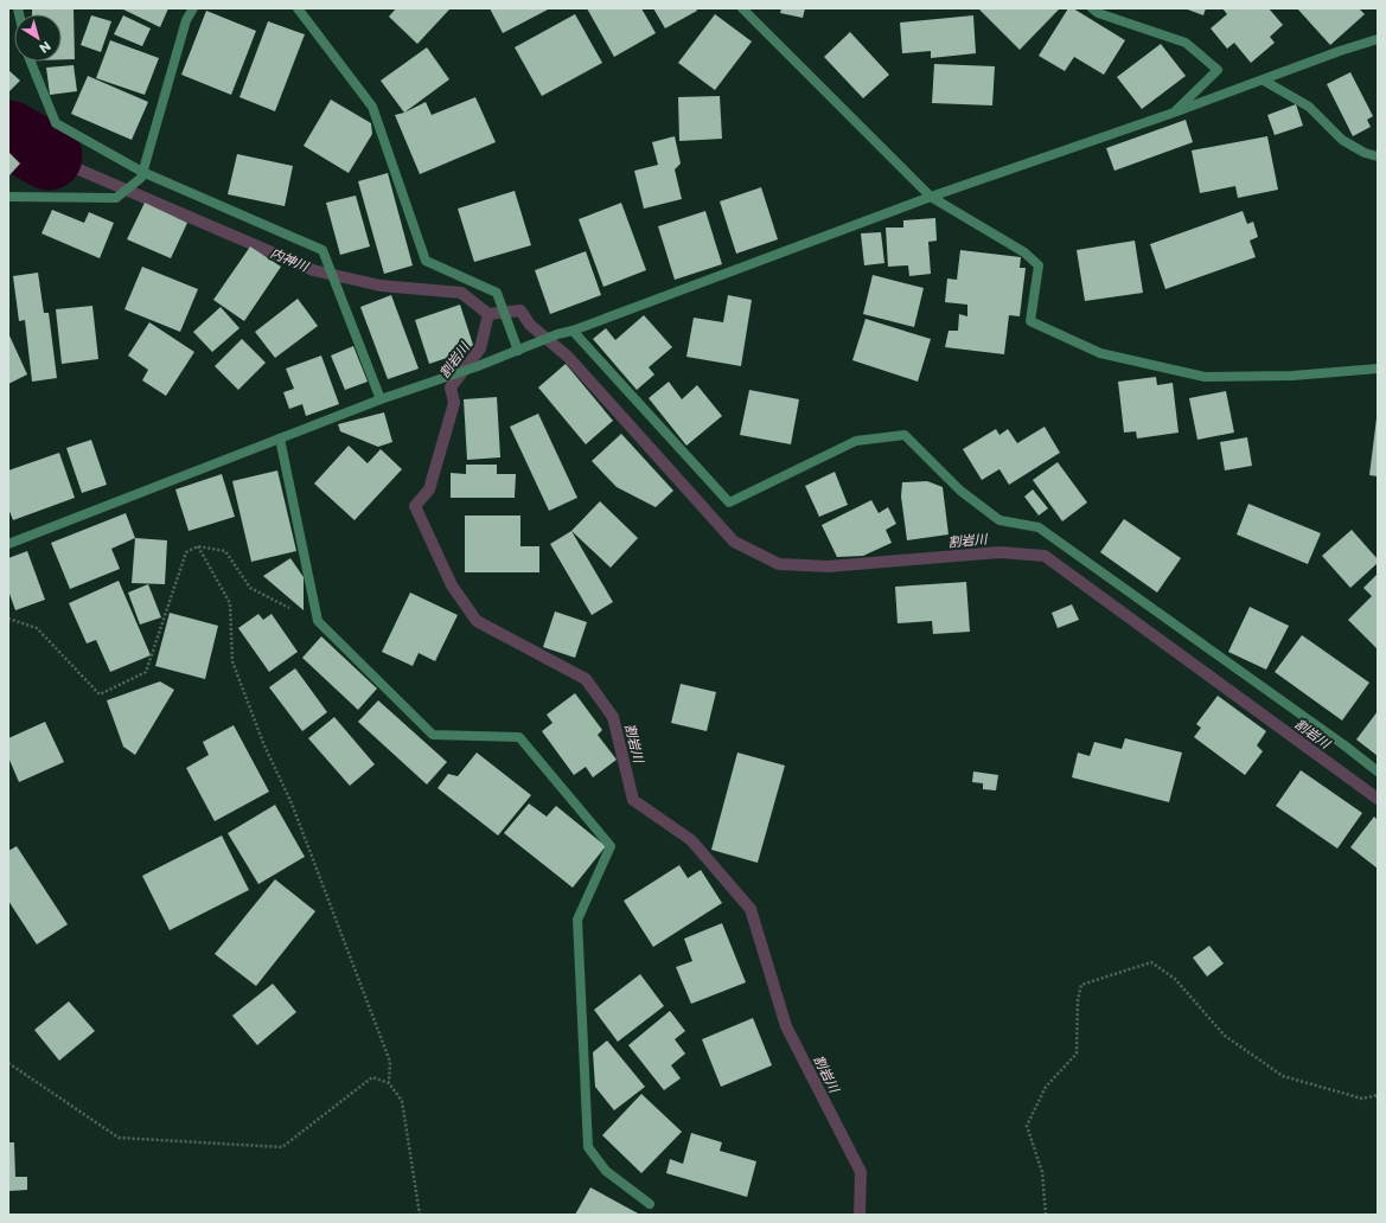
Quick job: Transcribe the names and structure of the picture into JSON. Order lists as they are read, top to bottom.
{
  "water": ["内神川", "割岩川"],
  "north": "bottom right"
}
